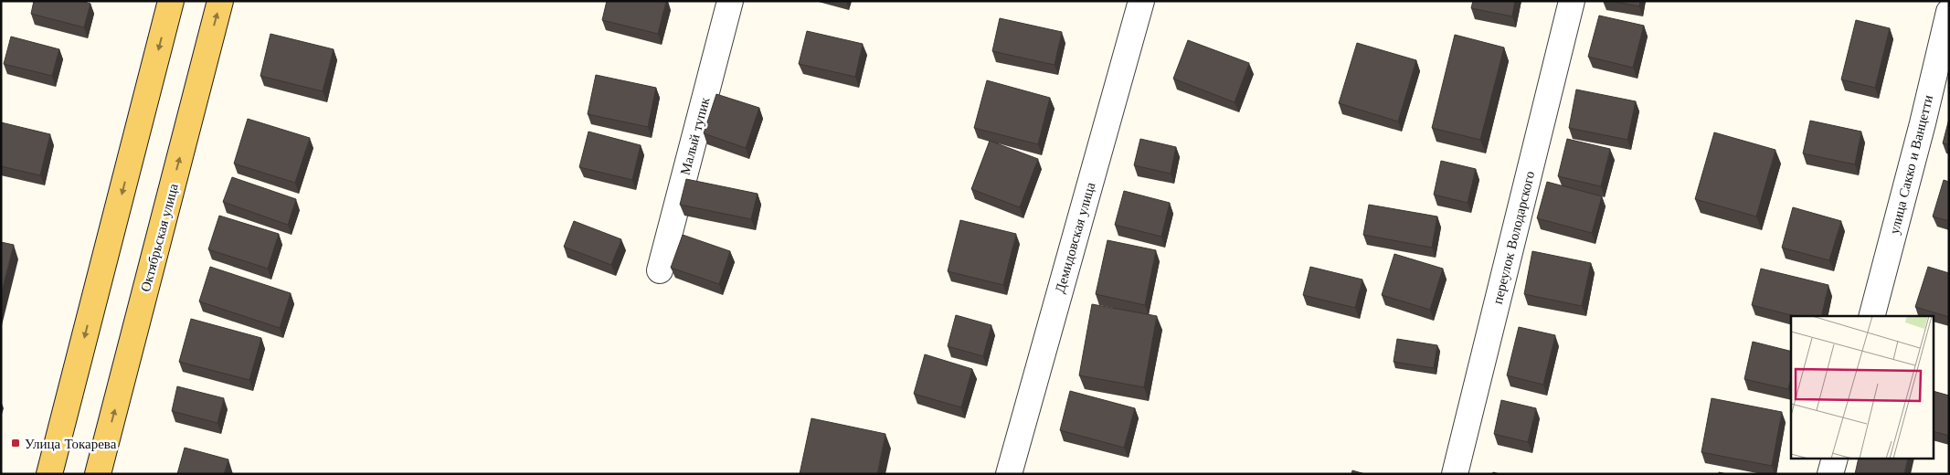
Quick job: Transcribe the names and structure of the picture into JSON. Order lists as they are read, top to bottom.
{
  "streets": {
    "main road": ["Октябрьская улица"],
    "street": [
      "Малый тупик",
      "улица Сакко и Ванцетти",
      "Демидовская улица",
      "переулок Володарского"
    ]
  },
  "places": {
    "transit": ["Улица Токарева"]
  }
}
